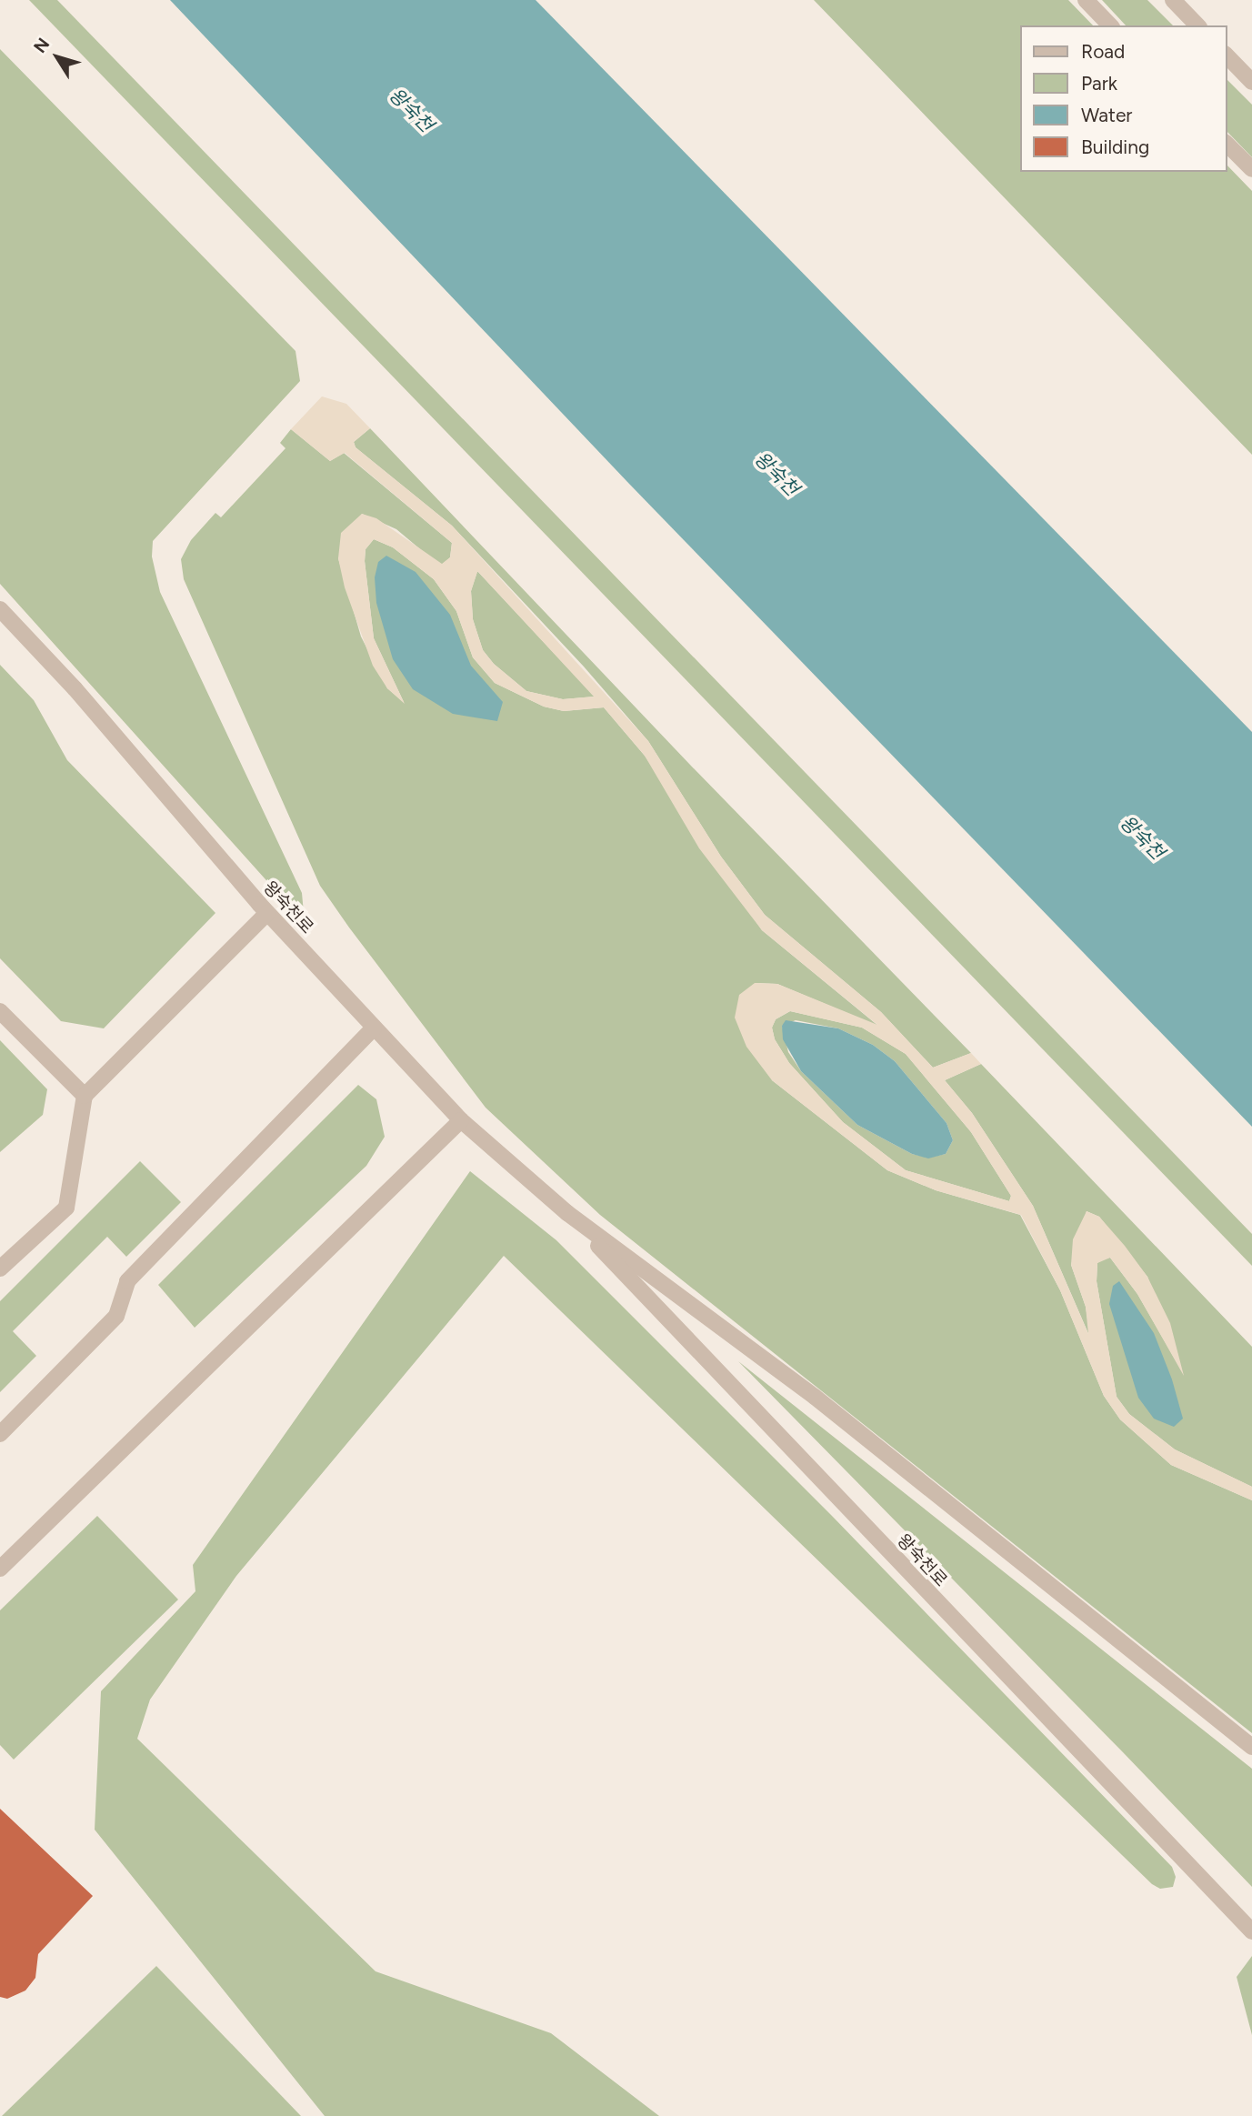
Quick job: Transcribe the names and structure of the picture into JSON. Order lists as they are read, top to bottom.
{
  "streets": {
    "street": ["왕숙천로"]
  },
  "water": ["왕숙천"],
  "legend": [
    "Road",
    "Park",
    "Water",
    "Building"
  ],
  "north": "top left"
}
